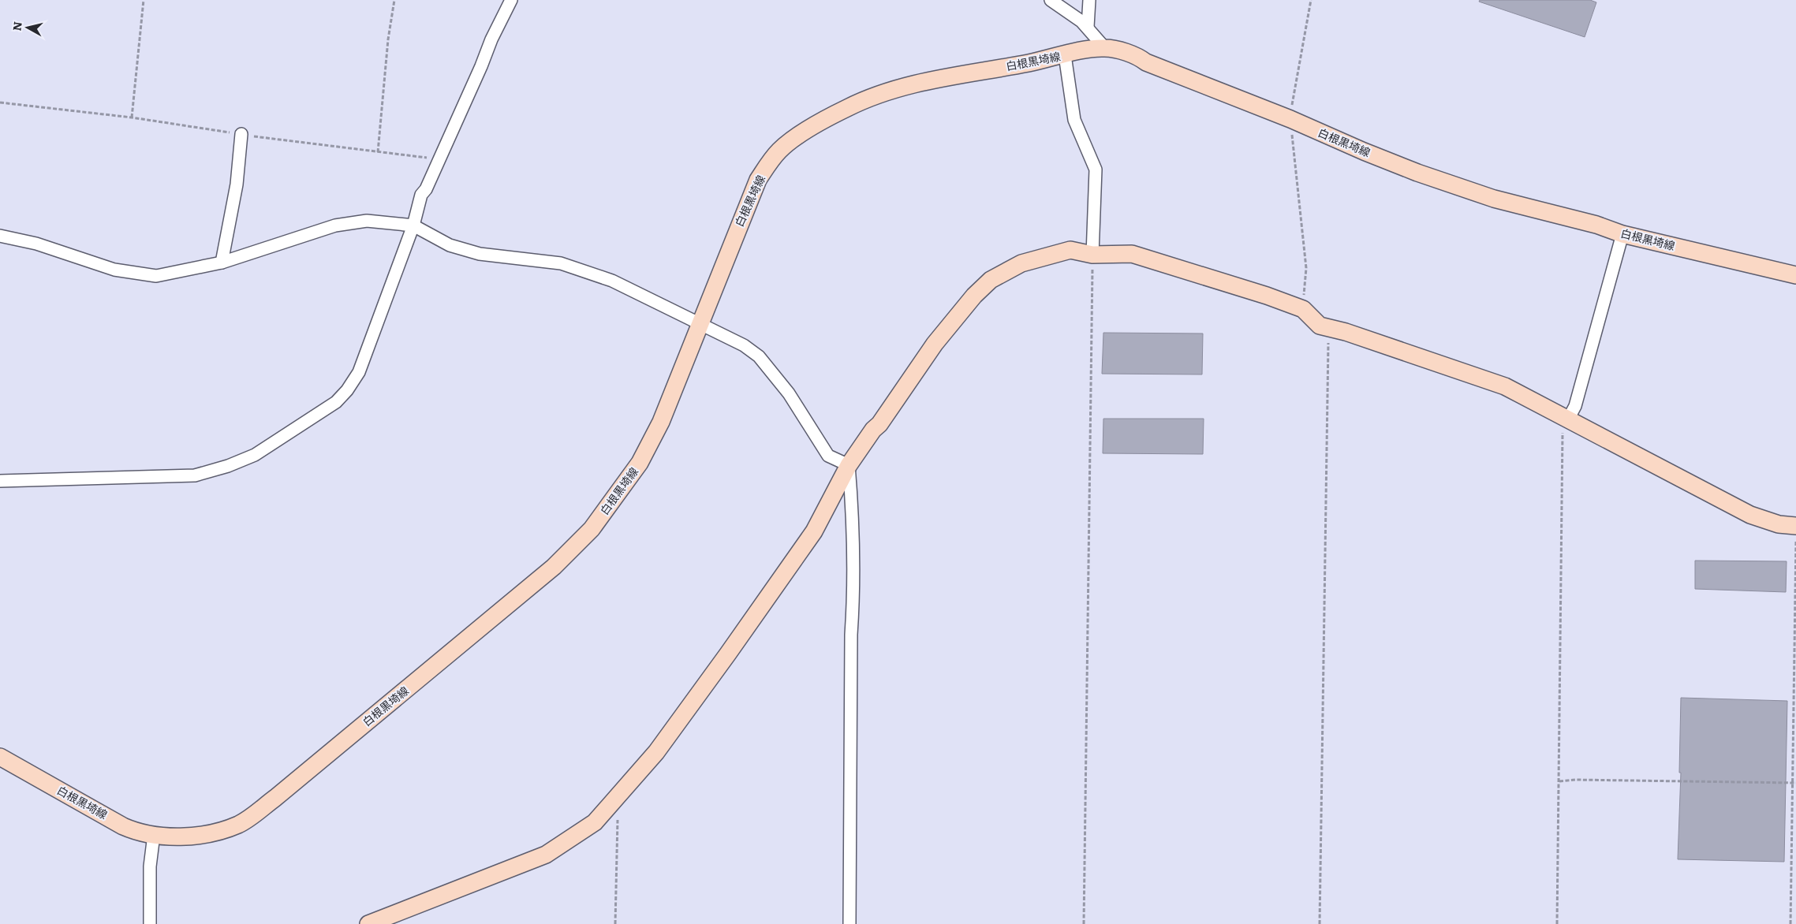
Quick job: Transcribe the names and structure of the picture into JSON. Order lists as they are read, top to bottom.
{
  "streets": {
    "main road": ["白根黒埼線"]
  },
  "north": "left"
}
